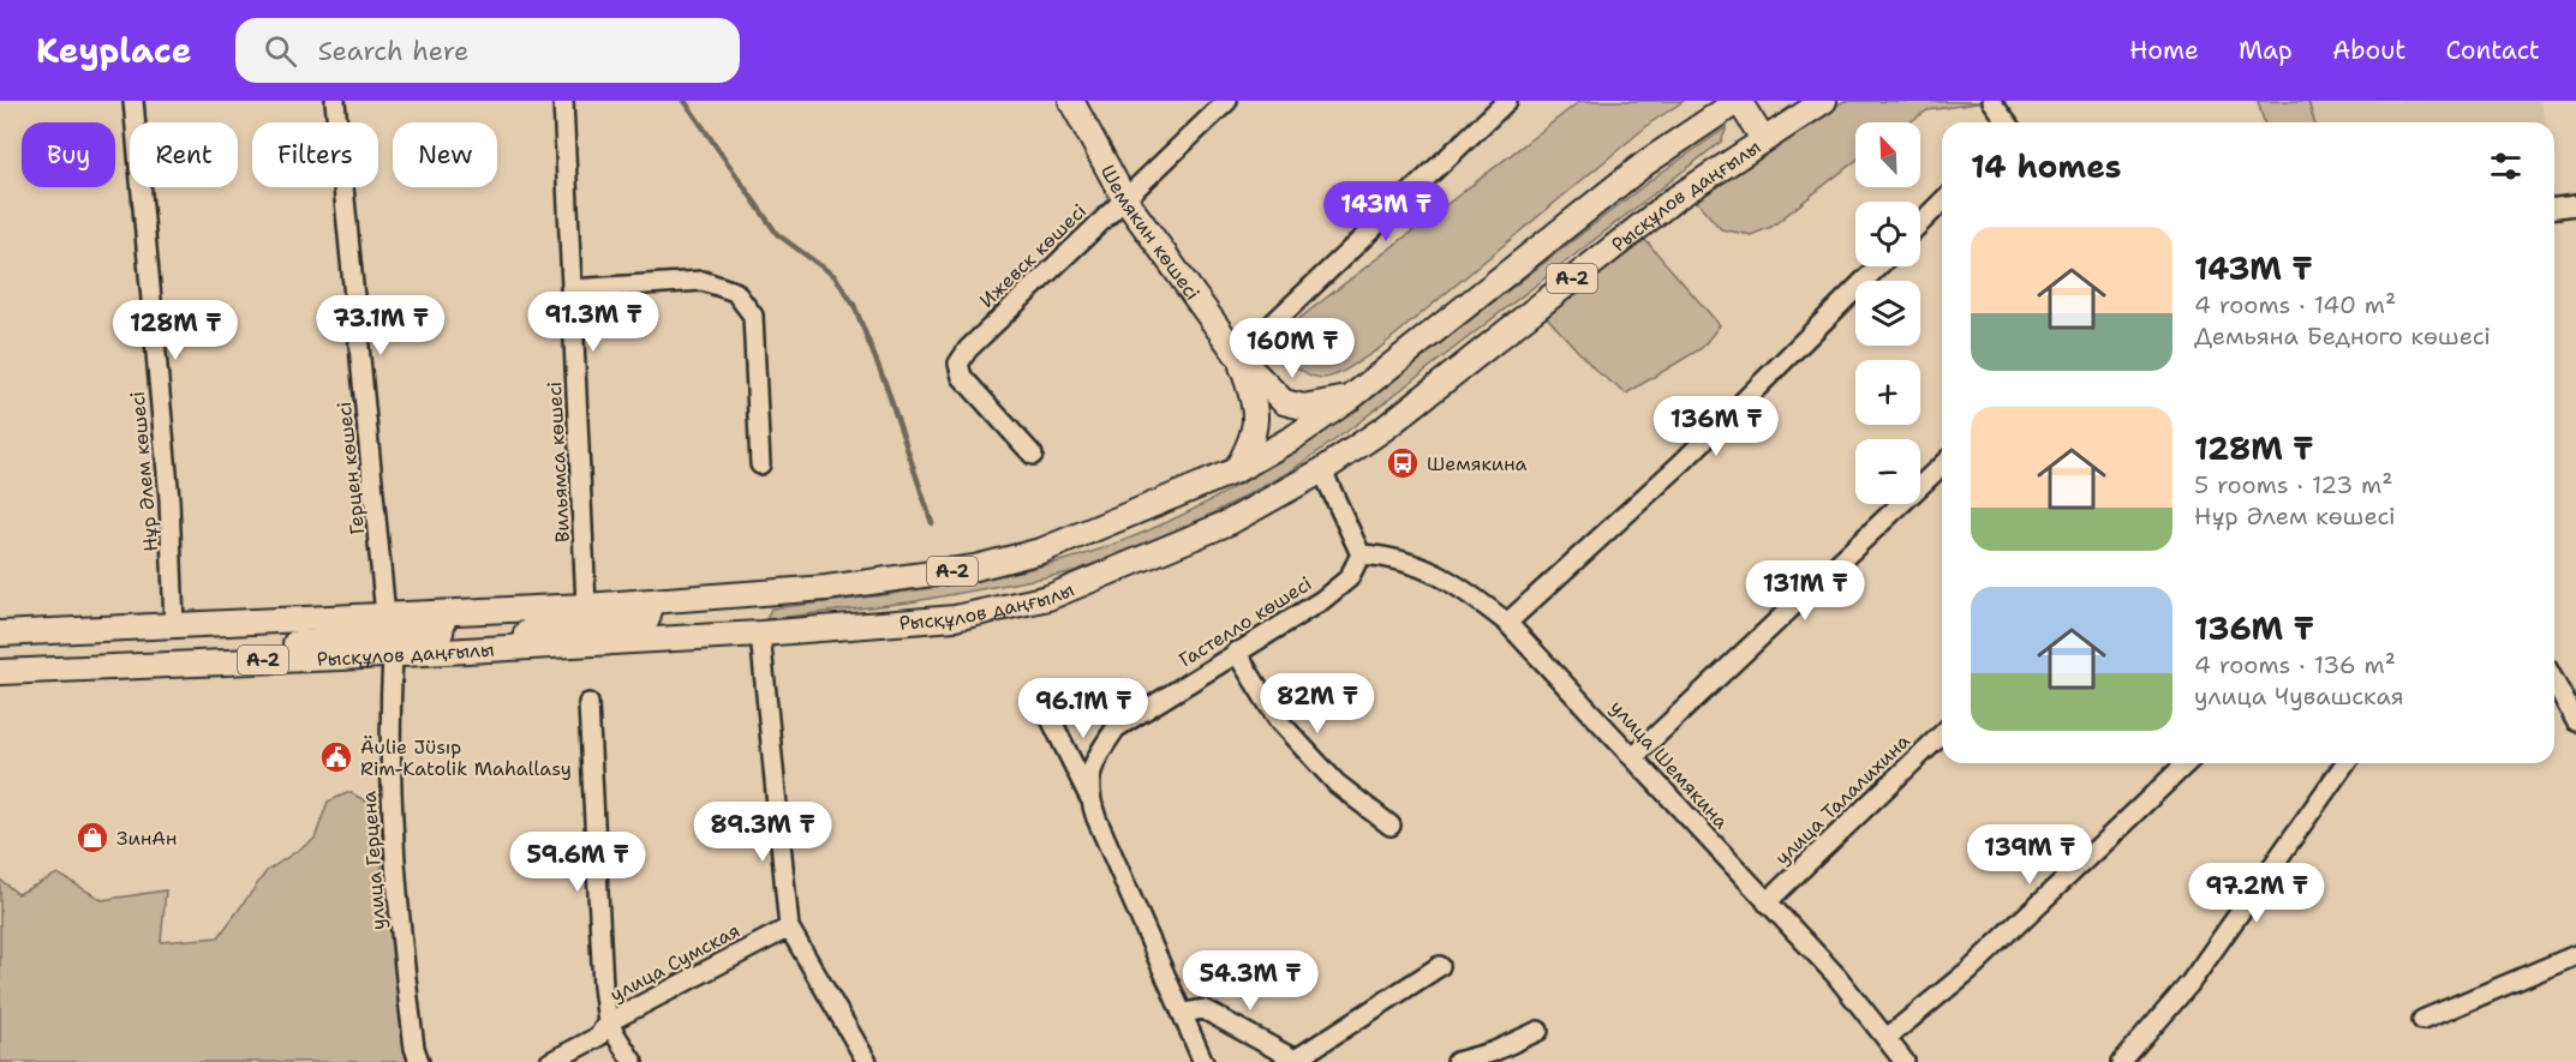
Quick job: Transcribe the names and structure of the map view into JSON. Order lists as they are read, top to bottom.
{
  "streets": {
    "main road": ["Рысқұлов даңғылы", "Шемякин көшесі", "A-2"],
    "street": [
      "Ижевск көшесі",
      "Вильямса көшесі",
      "Герцен көшесі",
      "Нұр Әлем көшесі",
      "Гастелло көшесі",
      "улица Шемякина",
      "улица Талалихина",
      "улица Герцена",
      "улица Сумская"
    ]
  },
  "crossings": [
    ["Рысқұлов даңғылы", "Шемякин көшесі"],
    ["Рысқұлов даңғылы", "Вильямса көшесі"],
    ["Рысқұлов даңғылы", "Герцен көшесі"],
    ["Рысқұлов даңғылы", "Нұр Әлем көшесі"],
    ["Рысқұлов даңғылы", "улица Герцена"],
    ["Шемякин көшесі", "Ижевск көшесі"],
    ["Гастелло көшесі", "улица Шемякина"],
    ["улица Шемякина", "улица Талалихина"]
  ],
  "places": {
    "bus stop": ["Шемякина"],
    "public building": ["Äulie Jüsıp Rim-Katolik Mahallasy"],
    "shop": ["ЗинАн"]
  },
  "north": "top left",
  "page": {
    "header": "Keyplace",
    "search": "Search here",
    "nav": [
      "Home",
      "Map",
      "About",
      "Contact"
    ],
    "map_buttons": ["+", "−"],
    "chip": [
      "Buy",
      "Rent",
      "Filters",
      "New"
    ],
    "heading": "14 homes",
    "price": [
      "143M ₸",
      "91.3M ₸",
      "73.1M ₸",
      "128M ₸",
      "160M ₸",
      "136M ₸",
      "131M ₸",
      "82M ₸",
      "96.1M ₸",
      "89.3M ₸",
      "139M ₸",
      "59.6M ₸",
      "97.2M ₸",
      "54.3M ₸"
    ],
    "list": [
      {
        "name": "143M ₸",
        "note": "4 rooms · 140 m² · Демьяна Бедного көшесі"
      },
      {
        "name": "128M ₸",
        "note": "5 rooms · 123 m² · Нұр Әлем көшесі"
      },
      {
        "name": "136M ₸",
        "note": "4 rooms · 136 m² · улица Чувашская"
      }
    ]
  }
}
